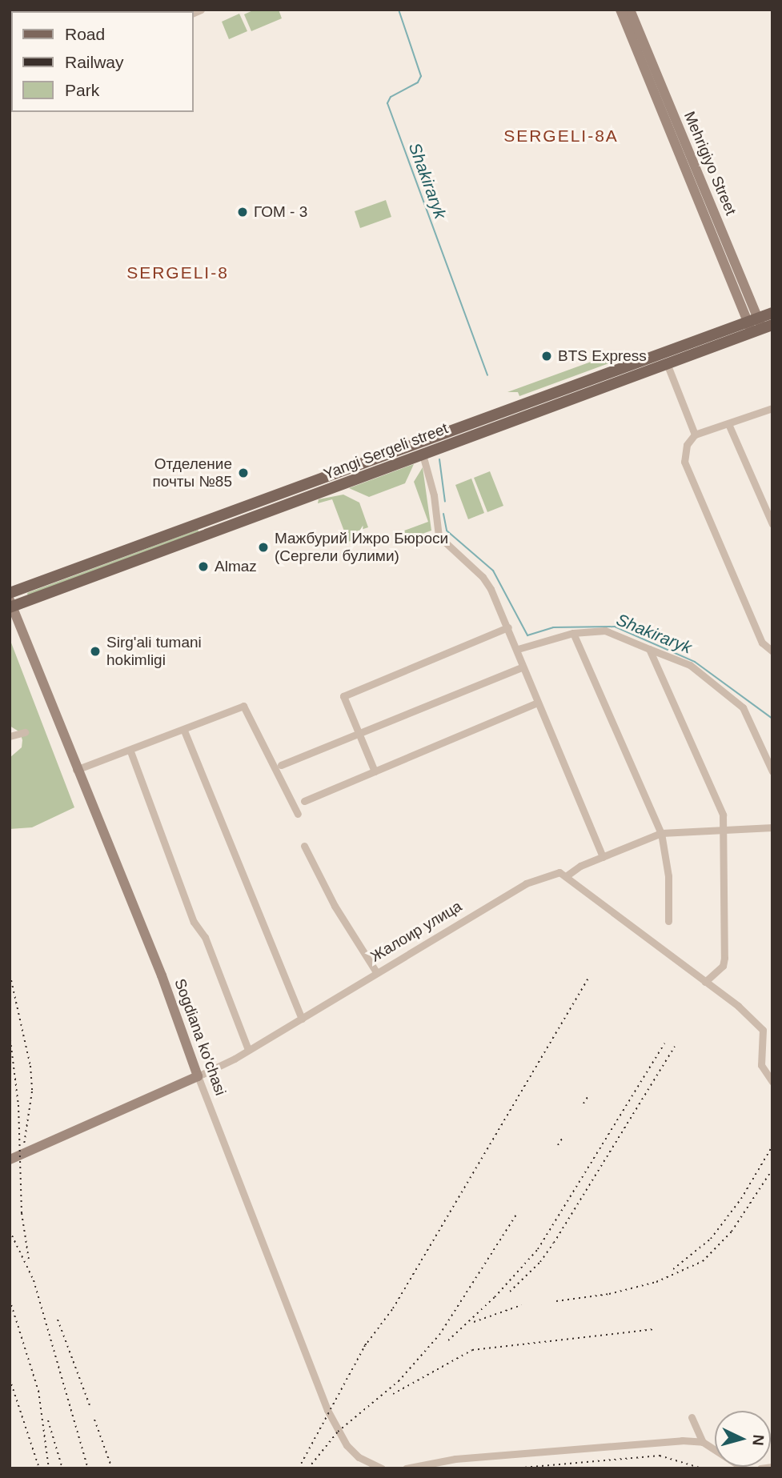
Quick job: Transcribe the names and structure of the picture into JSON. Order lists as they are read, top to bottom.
{
  "streets": {
    "main road": ["Yangi Sergeli street"],
    "street": ["Mehrigiyo Street", "Жалоир улица", "Sogdiana ko'chasi"]
  },
  "crossings": [
    ["Mehrigiyo Street", "Yangi Sergeli street"],
    ["Yangi Sergeli street", "Sogdiana ko'chasi"],
    ["Жалоир улица", "Sogdiana ko'chasi"]
  ],
  "districts": ["SERGELI-8A", "SERGELI-8"],
  "water": ["Shakiraryk"],
  "places": [
    "ГОМ - 3",
    "BTS Express",
    "Отделение почты №85",
    "Мажбурий Ижро Бюроси (Сергели булими)",
    "Almaz",
    "Sirg'ali tumani hokimligi"
  ],
  "legend": ["Road", "Railway", "Park"],
  "north": "right"
}
